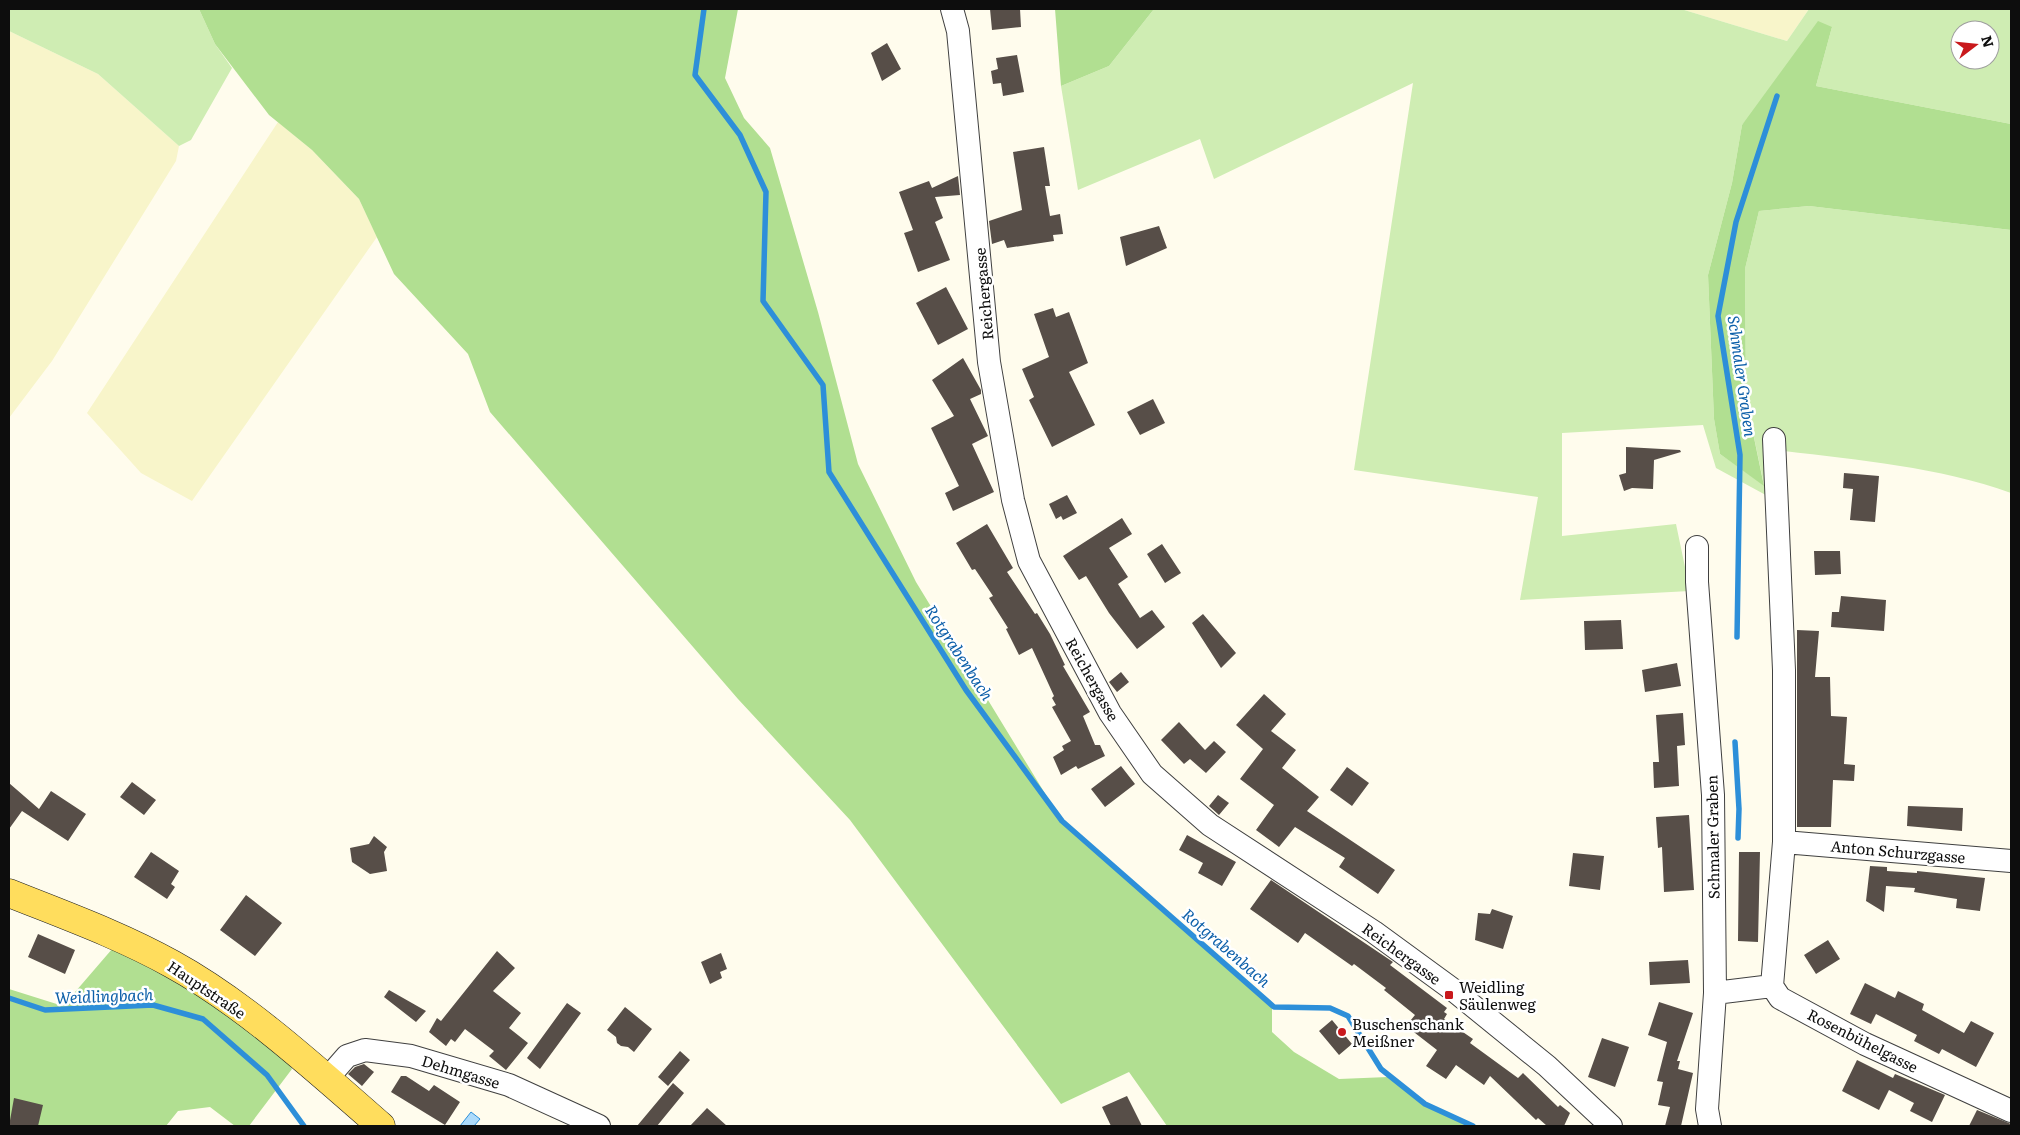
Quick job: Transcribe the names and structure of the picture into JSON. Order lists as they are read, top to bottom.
{
  "streets": {
    "main road": ["Hauptstraße"],
    "street": [
      "Reichergasse",
      "Schmaler Graben",
      "Anton Schurzgasse",
      "Rosenbühelgasse",
      "Dehmgasse"
    ]
  },
  "crossings": [
    ["Hauptstraße", "Dehmgasse"]
  ],
  "water": ["Schmaler Graben", "Rotgrabenbach", "Weidlingbach"],
  "places": {
    "transit": ["Weidling Säulenweg"],
    "other": ["Buschenschank Meißner"]
  },
  "north": "right"
}
